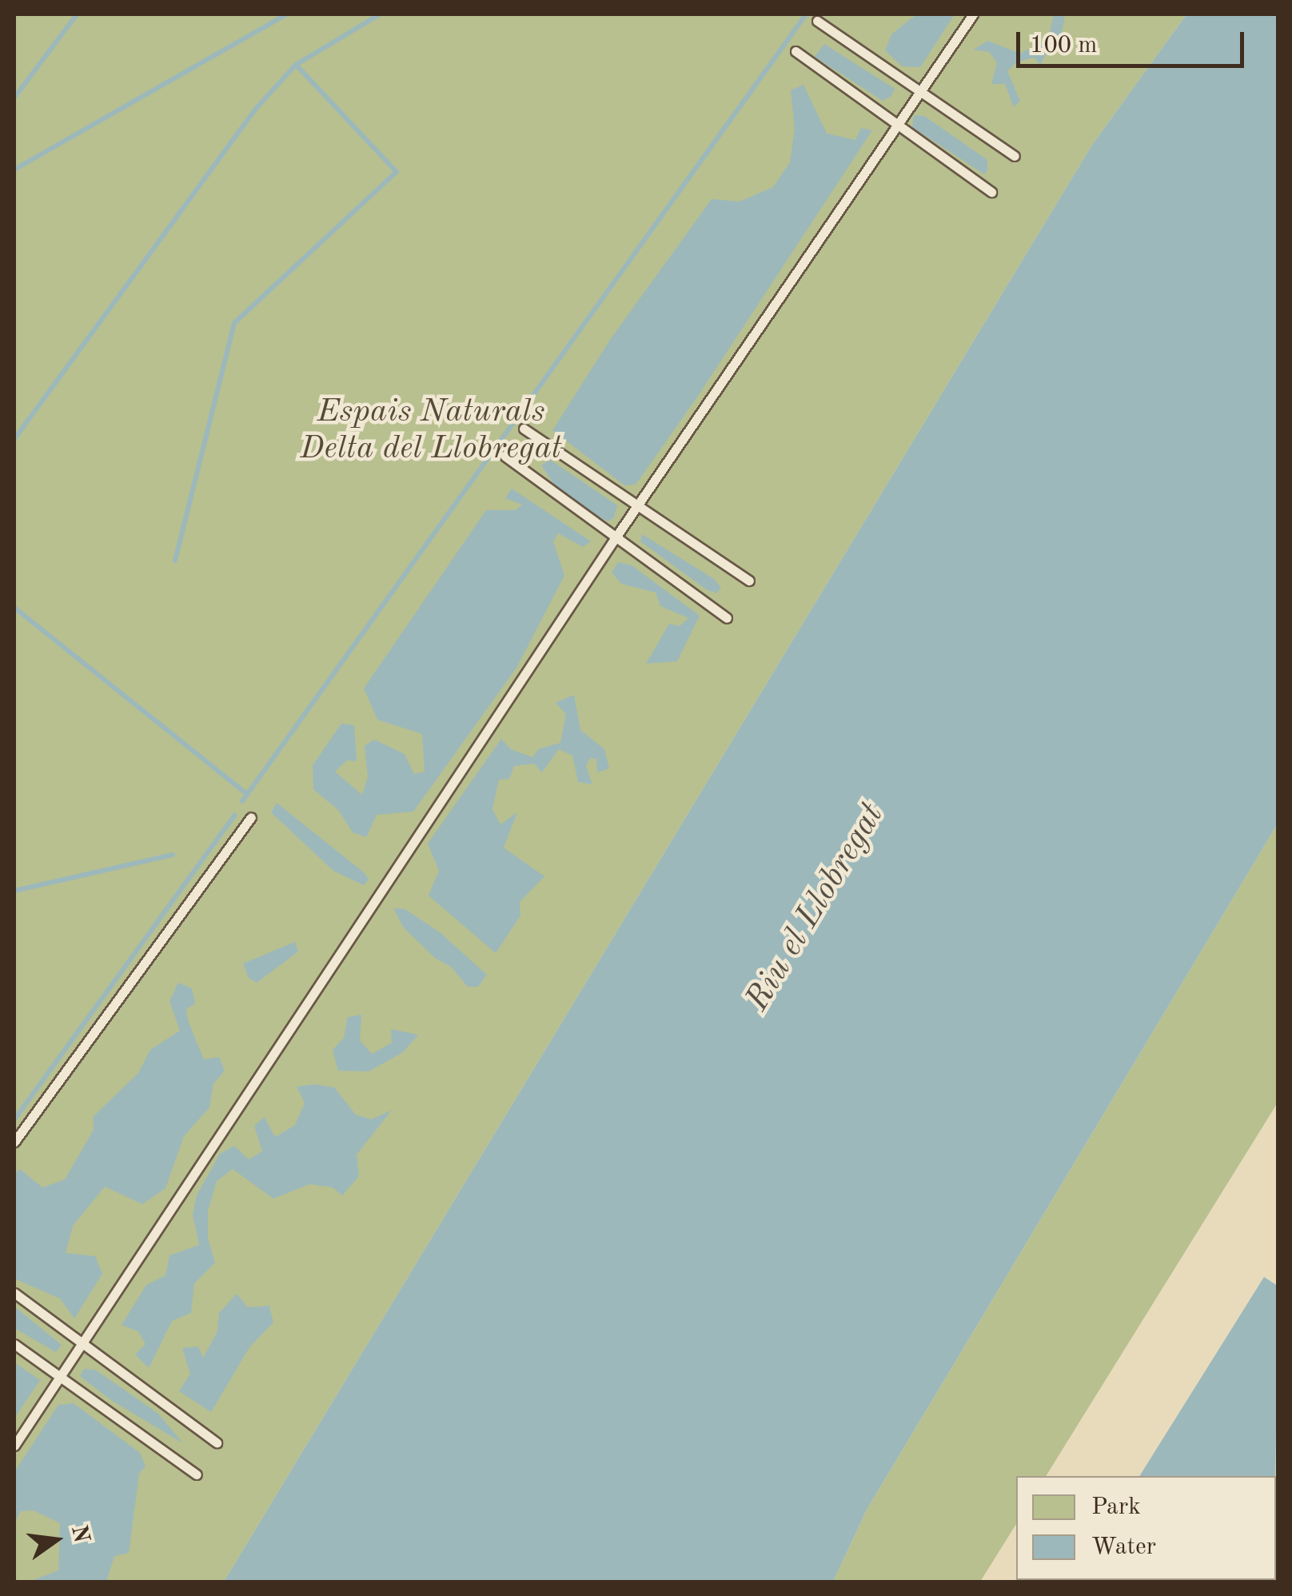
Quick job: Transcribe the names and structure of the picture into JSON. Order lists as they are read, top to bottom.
{
  "water": ["Riu el Llobregat"],
  "parks": ["Espais Naturals Delta del Llobregat"],
  "legend": ["Park", "Water"],
  "scale_bar": "100 m",
  "north": "right"
}
